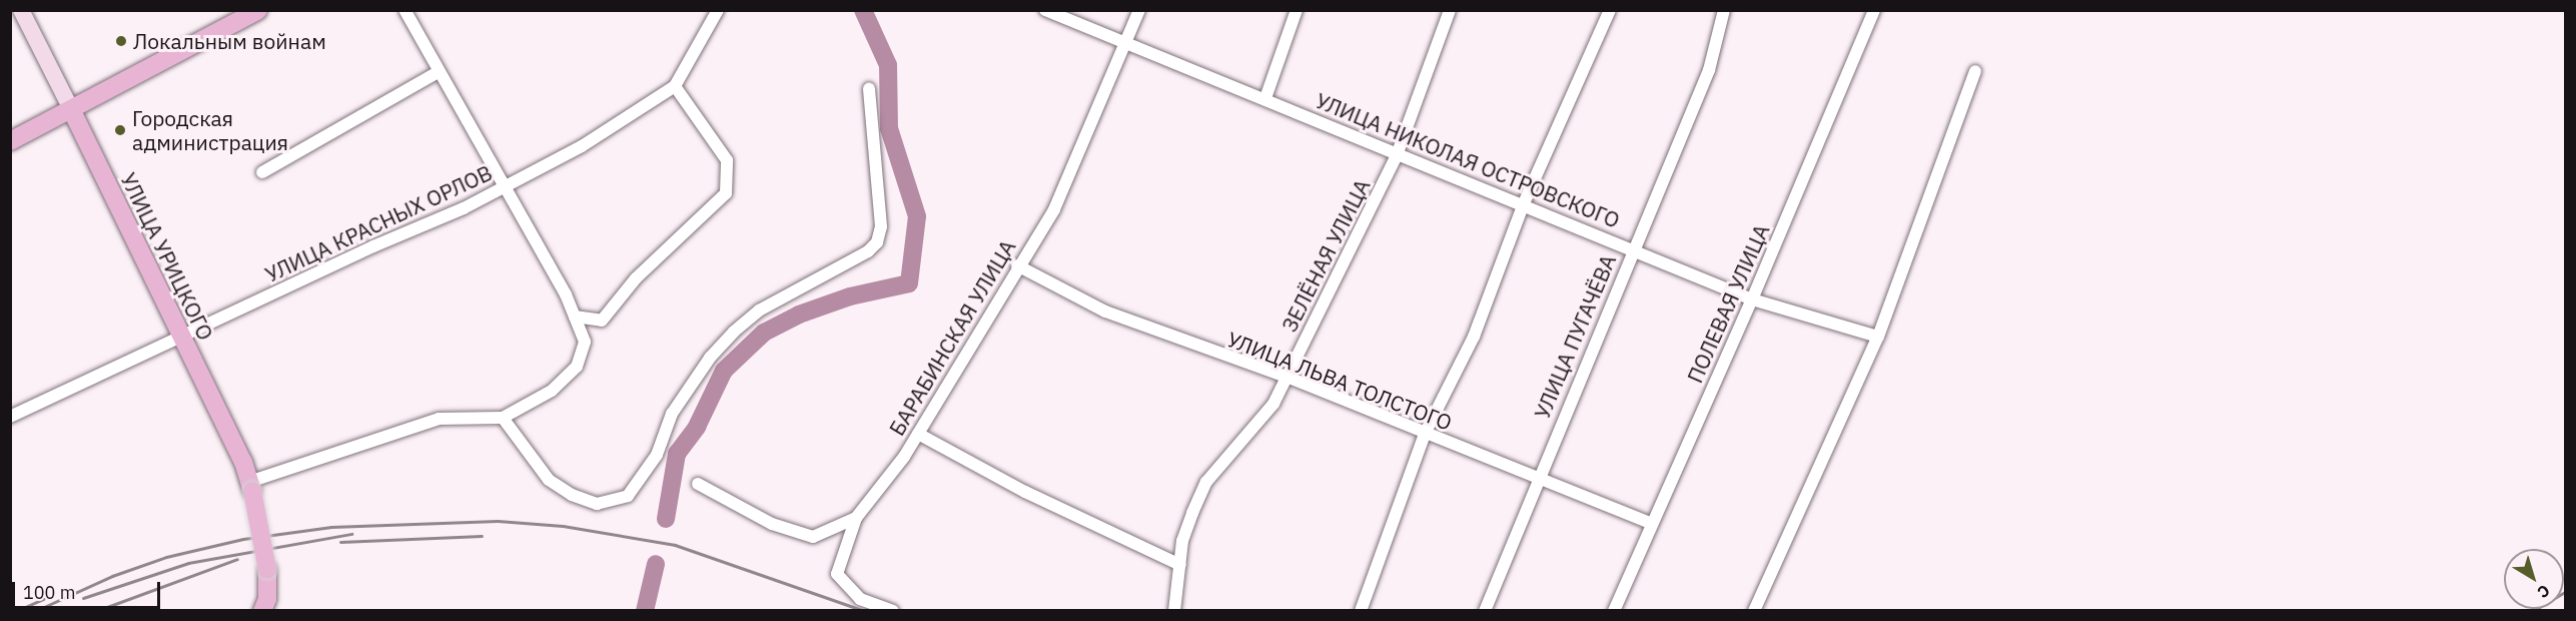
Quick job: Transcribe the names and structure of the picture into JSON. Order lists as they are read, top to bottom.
{
  "streets": {
    "main road": ["УЛИЦА УРИЦКОГО"],
    "street": [
      "УЛИЦА НИКОЛАЯ ОСТРОВСКОГО",
      "УЛИЦА КРАСНЫХ ОРЛОВ",
      "ЗЕЛЁНАЯ УЛИЦА",
      "ПОЛЕВАЯ УЛИЦА",
      "УЛИЦА ПУГАЧЁВА",
      "БАРАБИНСКАЯ УЛИЦА",
      "УЛИЦА ЛЬВА ТОЛСТОГО"
    ]
  },
  "crossings": [
    ["УЛИЦА НИКОЛАЯ ОСТРОВСКОГО", "ЗЕЛЁНАЯ УЛИЦА"],
    ["УЛИЦА НИКОЛАЯ ОСТРОВСКОГО", "ПОЛЕВАЯ УЛИЦА"],
    ["УЛИЦА НИКОЛАЯ ОСТРОВСКОГО", "УЛИЦА ПУГАЧЁВА"],
    ["УЛИЦА НИКОЛАЯ ОСТРОВСКОГО", "БАРАБИНСКАЯ УЛИЦА"],
    ["УЛИЦА КРАСНЫХ ОРЛОВ", "УЛИЦА УРИЦКОГО"],
    ["ЗЕЛЁНАЯ УЛИЦА", "УЛИЦА ЛЬВА ТОЛСТОГО"],
    ["ПОЛЕВАЯ УЛИЦА", "УЛИЦА ЛЬВА ТОЛСТОГО"],
    ["УЛИЦА ПУГАЧЁВА", "УЛИЦА ЛЬВА ТОЛСТОГО"],
    ["БАРАБИНСКАЯ УЛИЦА", "УЛИЦА ЛЬВА ТОЛСТОГО"]
  ],
  "places": ["Локальным войнам", "Городская администрация"],
  "scale_bar": "100 m",
  "north": "bottom right"
}
